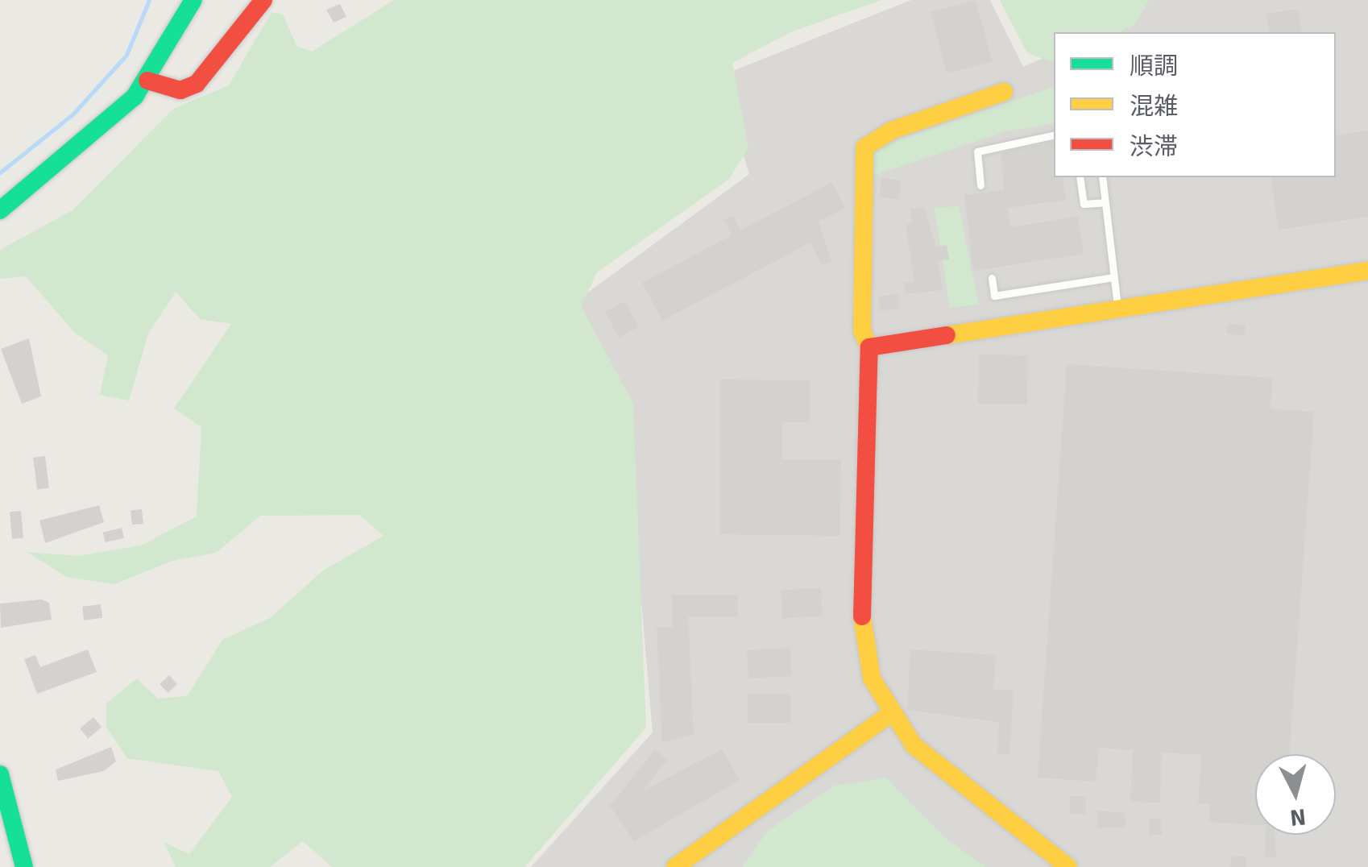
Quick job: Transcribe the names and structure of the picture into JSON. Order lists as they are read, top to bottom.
{
  "legend": ["順調", "混雑", "渋滞"],
  "north": "bottom"
}
